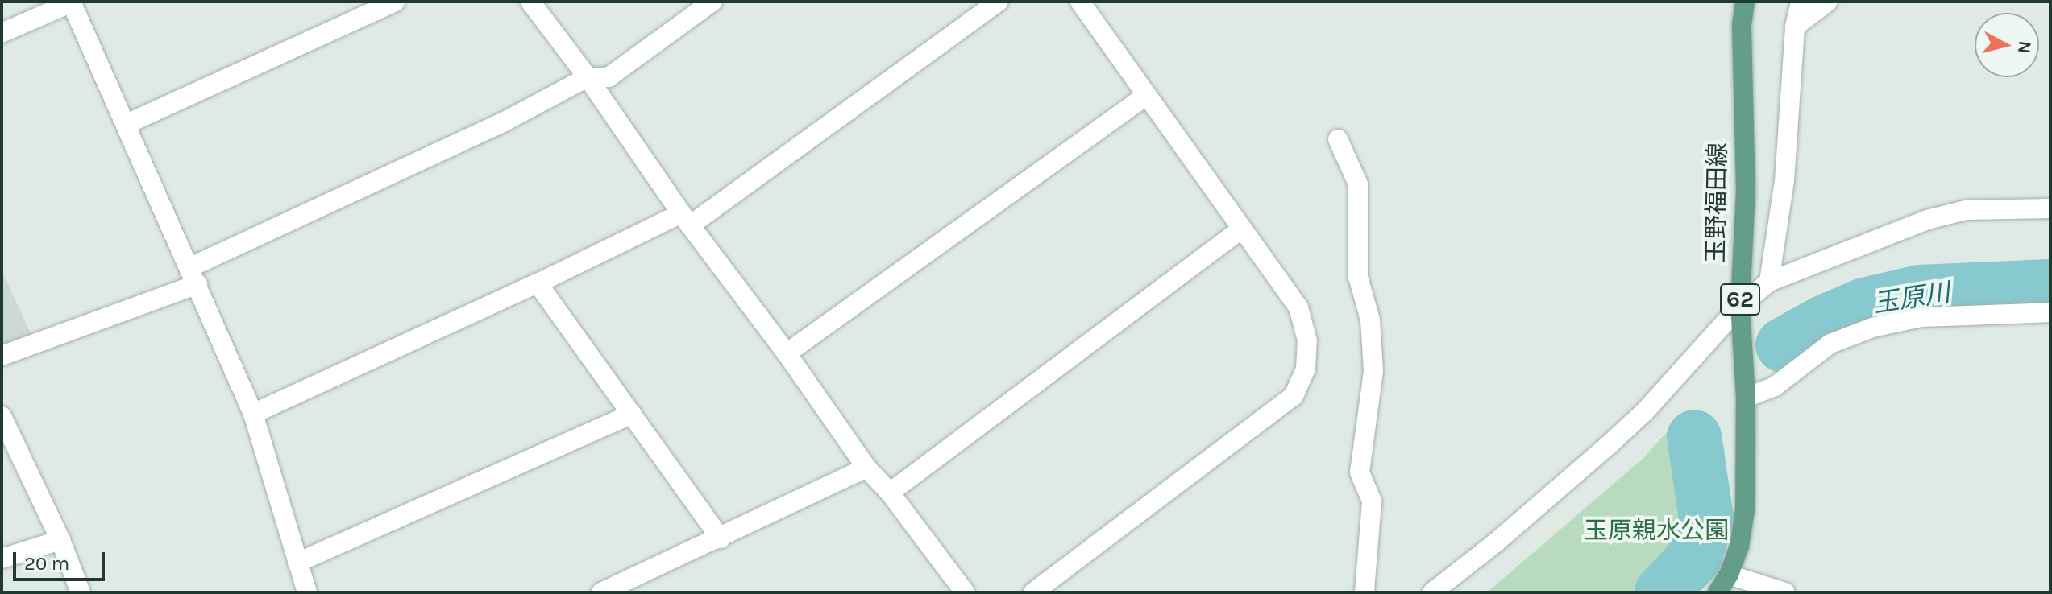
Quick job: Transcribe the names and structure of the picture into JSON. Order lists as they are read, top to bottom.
{
  "streets": {
    "main road": ["玉野福田線", "62"]
  },
  "water": ["玉原川"],
  "parks": ["玉原親水公園"],
  "scale_bar": "20 m",
  "north": "right"
}
